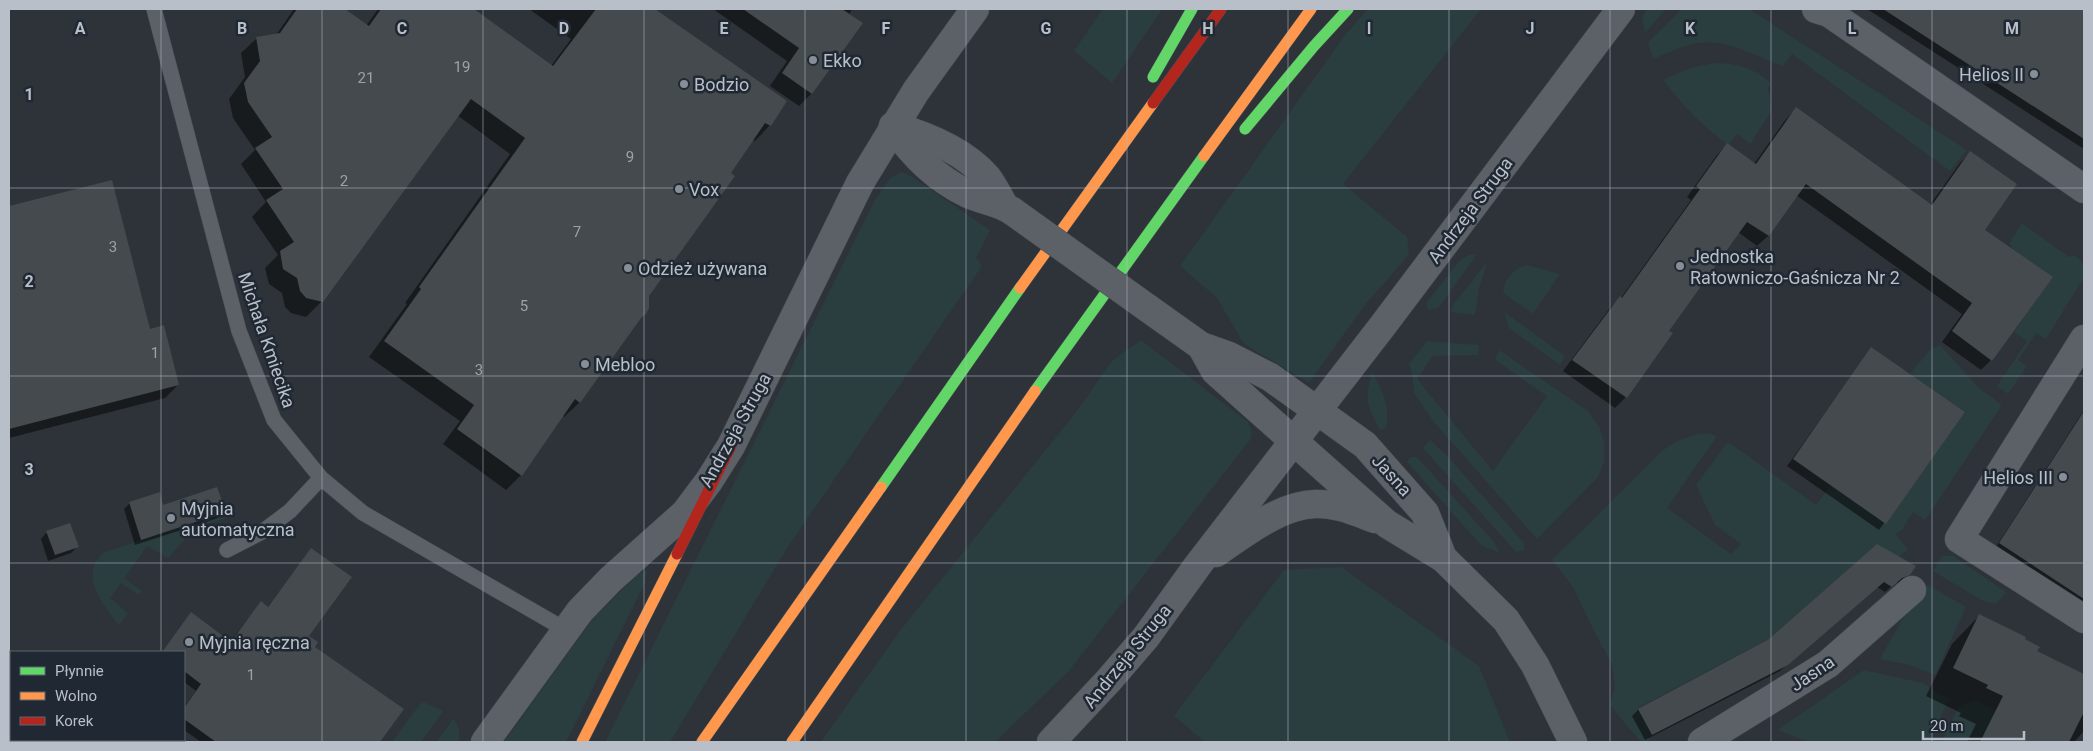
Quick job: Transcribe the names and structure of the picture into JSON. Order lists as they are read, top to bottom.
{
  "streets": {
    "street": ["Andrzeja Struga", "Jasna"],
    "lane": ["Michała Kmiecika"]
  },
  "crossings": [
    ["Andrzeja Struga", "Michała Kmiecika"],
    ["Andrzeja Struga", "Jasna"]
  ],
  "places": [
    "Ekko",
    "Helios II",
    "Bodzio",
    "Vox",
    "Jednostka Ratowniczo-Gaśnicza Nr 2",
    "Odzież używana",
    "Mebloo",
    "Helios III",
    "Myjnia automatyczna",
    "Myjnia ręczna"
  ],
  "house_numbers": [
    "19",
    "21",
    "9",
    "2",
    "7",
    "3",
    "5",
    "1",
    "3",
    "1"
  ],
  "legend": ["Płynnie", "Wolno", "Korek"],
  "scale_bar": "20 m",
  "grid": {
    "columns": [
      "A",
      "B",
      "C",
      "D",
      "E",
      "F",
      "G",
      "H",
      "I",
      "J",
      "K",
      "L",
      "M"
    ],
    "rows": ["1", "2", "3"]
  }
}
